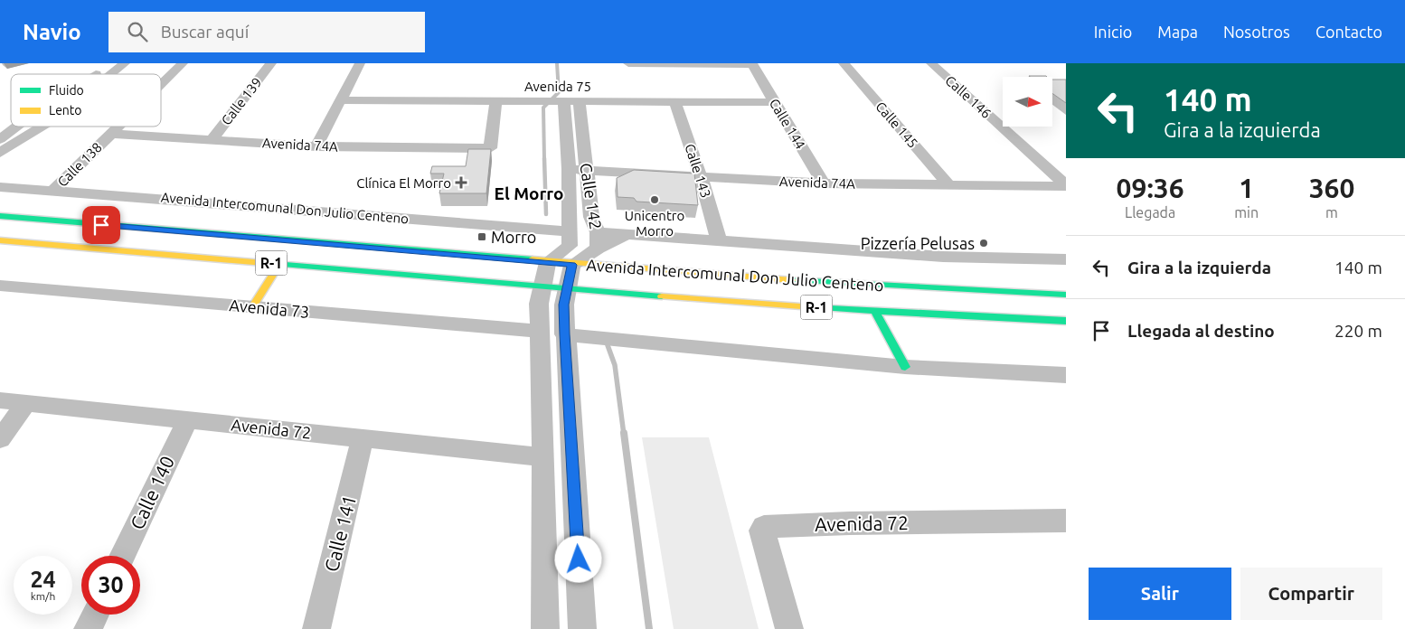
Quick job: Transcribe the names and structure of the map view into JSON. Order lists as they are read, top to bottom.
{
  "streets": {
    "main road": ["Avenida Intercomunal Don Julio Centeno", "R-1"],
    "street": [
      "Avenida 75",
      "Calle 146",
      "Calle 139",
      "Calle 144",
      "Calle 145",
      "Avenida 74A",
      "Calle 138",
      "Calle 143",
      "Calle 142",
      "Avenida 73",
      "Avenida 72",
      "Calle 140",
      "Calle 141"
    ]
  },
  "crossings": [
    ["Avenida 75", "Calle 144"],
    ["Avenida 75", "Avenida 74A"],
    ["Avenida 75", "Calle 143"],
    ["Avenida 75", "Calle 142"],
    ["Calle 146", "Avenida 74A"],
    ["Calle 139", "Avenida 74A"],
    ["Calle 144", "Avenida 74A"],
    ["Calle 145", "Avenida 74A"],
    ["Avenida 74A", "Calle 138"],
    ["Avenida 74A", "Calle 143"],
    ["Avenida 74A", "Calle 142"],
    ["Calle 138", "Avenida Intercomunal Don Julio Centeno"],
    ["Calle 143", "Avenida Intercomunal Don Julio Centeno"],
    ["Calle 142", "Avenida Intercomunal Don Julio Centeno"],
    ["Avenida 72", "Calle 140"],
    ["Avenida 72", "Calle 141"]
  ],
  "districts": ["El Morro"],
  "places": {
    "health": ["Clínica El Morro"],
    "other": ["Unicentro Morro", "Pizzería Pelusas"],
    "transit": ["Morro"]
  },
  "legend": ["Fluido", "Lento"],
  "north": "right",
  "page": {
    "header": "Navio",
    "search": "Buscar aquí",
    "nav": [
      "Inicio",
      "Mapa",
      "Nosotros",
      "Contacto"
    ],
    "turn": ["140 m", "Gira a la izquierda"],
    "eta": [
      "09:36",
      "Llegada",
      "1",
      "min",
      "360",
      "m"
    ],
    "list": [
      {
        "name": "Gira a la izquierda",
        "value": "140 m"
      },
      {
        "name": "Llegada al destino",
        "value": "220 m"
      }
    ],
    "speed": "24 km/h",
    "limit": "30",
    "buttons": ["Salir", "Compartir"]
  }
}
